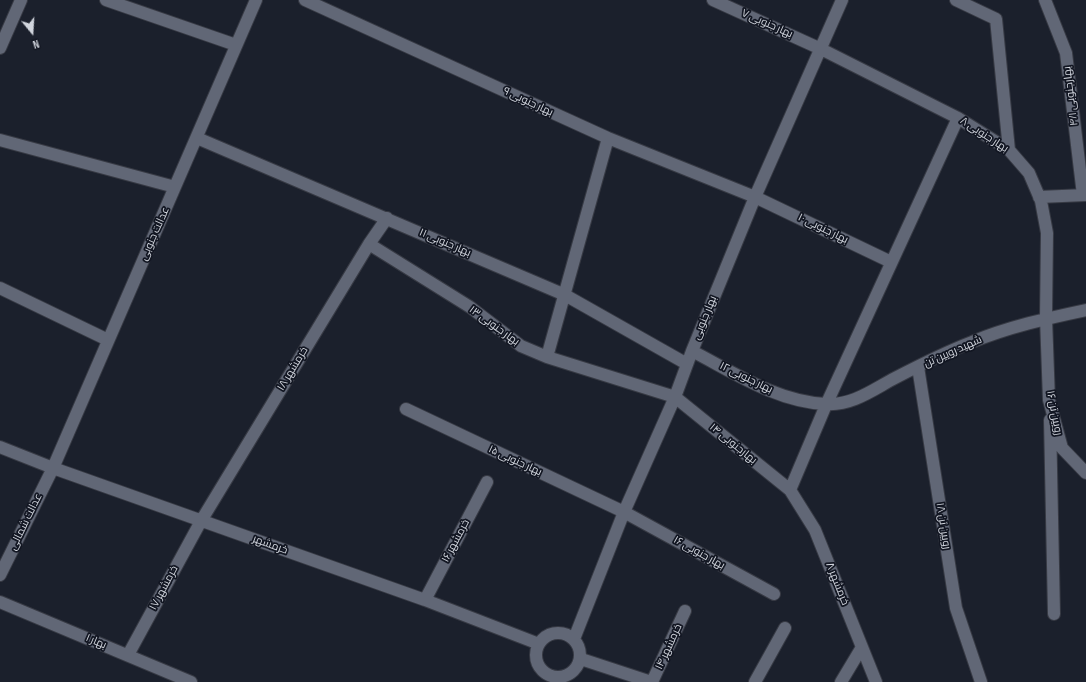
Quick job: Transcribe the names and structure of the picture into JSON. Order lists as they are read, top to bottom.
{
  "streets": {
    "street": [
      "بهار جنوبی ۷",
      "بهارجنوبی ۴/۱",
      "بهار جنوبی ۹",
      "بهار جنوبی ۸",
      "بهار جنوبی ۱۰",
      "عدالت جنوبی",
      "بهار جنوبی ۱۱",
      "بهار جنوبی",
      "بهار جنوبی ۱۳",
      "شهید رویین تن",
      "خرمشهر ۱۸",
      "بهار جنوبی ۱۲",
      "رویین تن ۱۶",
      "بهارجنوبی ۱۴",
      "بهار جنوبی ۱۵",
      "عدالت شمالی",
      "رویین تن ۱۸",
      "خرمشهر ۱۶",
      "خرمشهر",
      "بهار جنوبی ۱۶",
      "خرمشهر ۸",
      "خرمشهر ۱۷",
      "بهار ۱",
      "خرمشهر ۱۴"
    ]
  },
  "crossings": [
    ["بهار جنوبی ۷", "بهار جنوبی ۸"],
    ["بهار جنوبی ۷", "بهار جنوبی"],
    ["بهار جنوبی ۹", "بهار جنوبی ۱۰"],
    ["بهار جنوبی ۹", "بهار جنوبی"],
    ["بهار جنوبی ۸", "بهار جنوبی"],
    ["بهار جنوبی ۸", "شهید رویین تن"],
    ["بهار جنوبی ۸", "رویین تن ۱۶"],
    ["بهار جنوبی ۱۰", "بهار جنوبی"],
    ["عدالت جنوبی", "بهار جنوبی ۱۱"],
    ["عدالت جنوبی", "عدالت شمالی"],
    ["عدالت جنوبی", "خرمشهر"],
    ["بهار جنوبی ۱۱", "بهار جنوبی"],
    ["بهار جنوبی ۱۱", "خرمشهر ۱۸"],
    ["بهار جنوبی", "بهار جنوبی ۱۳"],
    ["بهار جنوبی", "بهار جنوبی ۱۲"],
    ["بهار جنوبی", "بهارجنوبی ۱۴"],
    ["بهار جنوبی", "بهار جنوبی ۱۵"],
    ["بهار جنوبی", "خرمشهر"],
    ["بهار جنوبی", "بهار جنوبی ۱۶"],
    ["بهار جنوبی ۱۳", "خرمشهر ۱۸"],
    ["بهار جنوبی ۱۳", "بهارجنوبی ۱۴"],
    ["شهید رویین تن", "بهار جنوبی ۱۲"],
    ["شهید رویین تن", "رویین تن ۱۶"],
    ["شهید رویین تن", "رویین تن ۱۸"],
    ["خرمشهر ۱۸", "خرمشهر"],
    ["خرمشهر ۱۸", "خرمشهر ۱۷"],
    ["بهارجنوبی ۱۴", "خرمشهر ۸"],
    ["بهار جنوبی ۱۵", "بهار جنوبی ۱۶"],
    ["عدالت شمالی", "خرمشهر"],
    ["خرمشهر ۱۶", "خرمشهر"],
    ["خرمشهر", "خرمشهر ۱۷"],
    ["خرمشهر ۱۷", "بهار ۱"]
  ],
  "north": "bottom"
}
